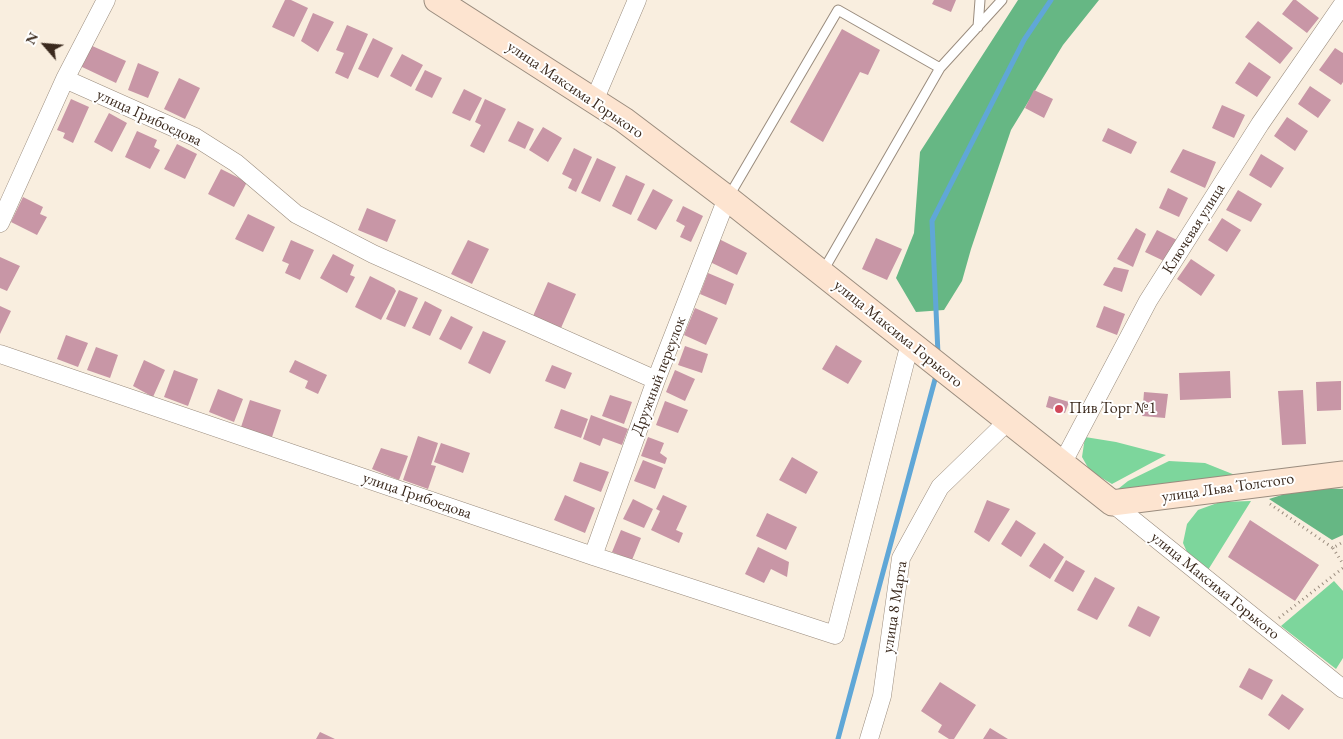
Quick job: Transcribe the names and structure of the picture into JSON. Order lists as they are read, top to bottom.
{
  "streets": {
    "street": [
      "улица Максима Горького",
      "улица Грибоедова",
      "Ключевая улица",
      "Дружный переулок",
      "улица Льва Толстого",
      "улица 8 Марта"
    ]
  },
  "crossings": [
    ["улица Максима Горького", "улица Грибоедова"],
    ["улица Максима Горького", "Ключевая улица"],
    ["улица Максима Горького", "Дружный переулок"],
    ["улица Максима Горького", "улица Льва Толстого"],
    ["улица Максима Горького", "улица 8 Марта"],
    ["улица Грибоедова", "Дружный переулок"]
  ],
  "places": ["Пив Торг №1"],
  "north": "top left"
}
